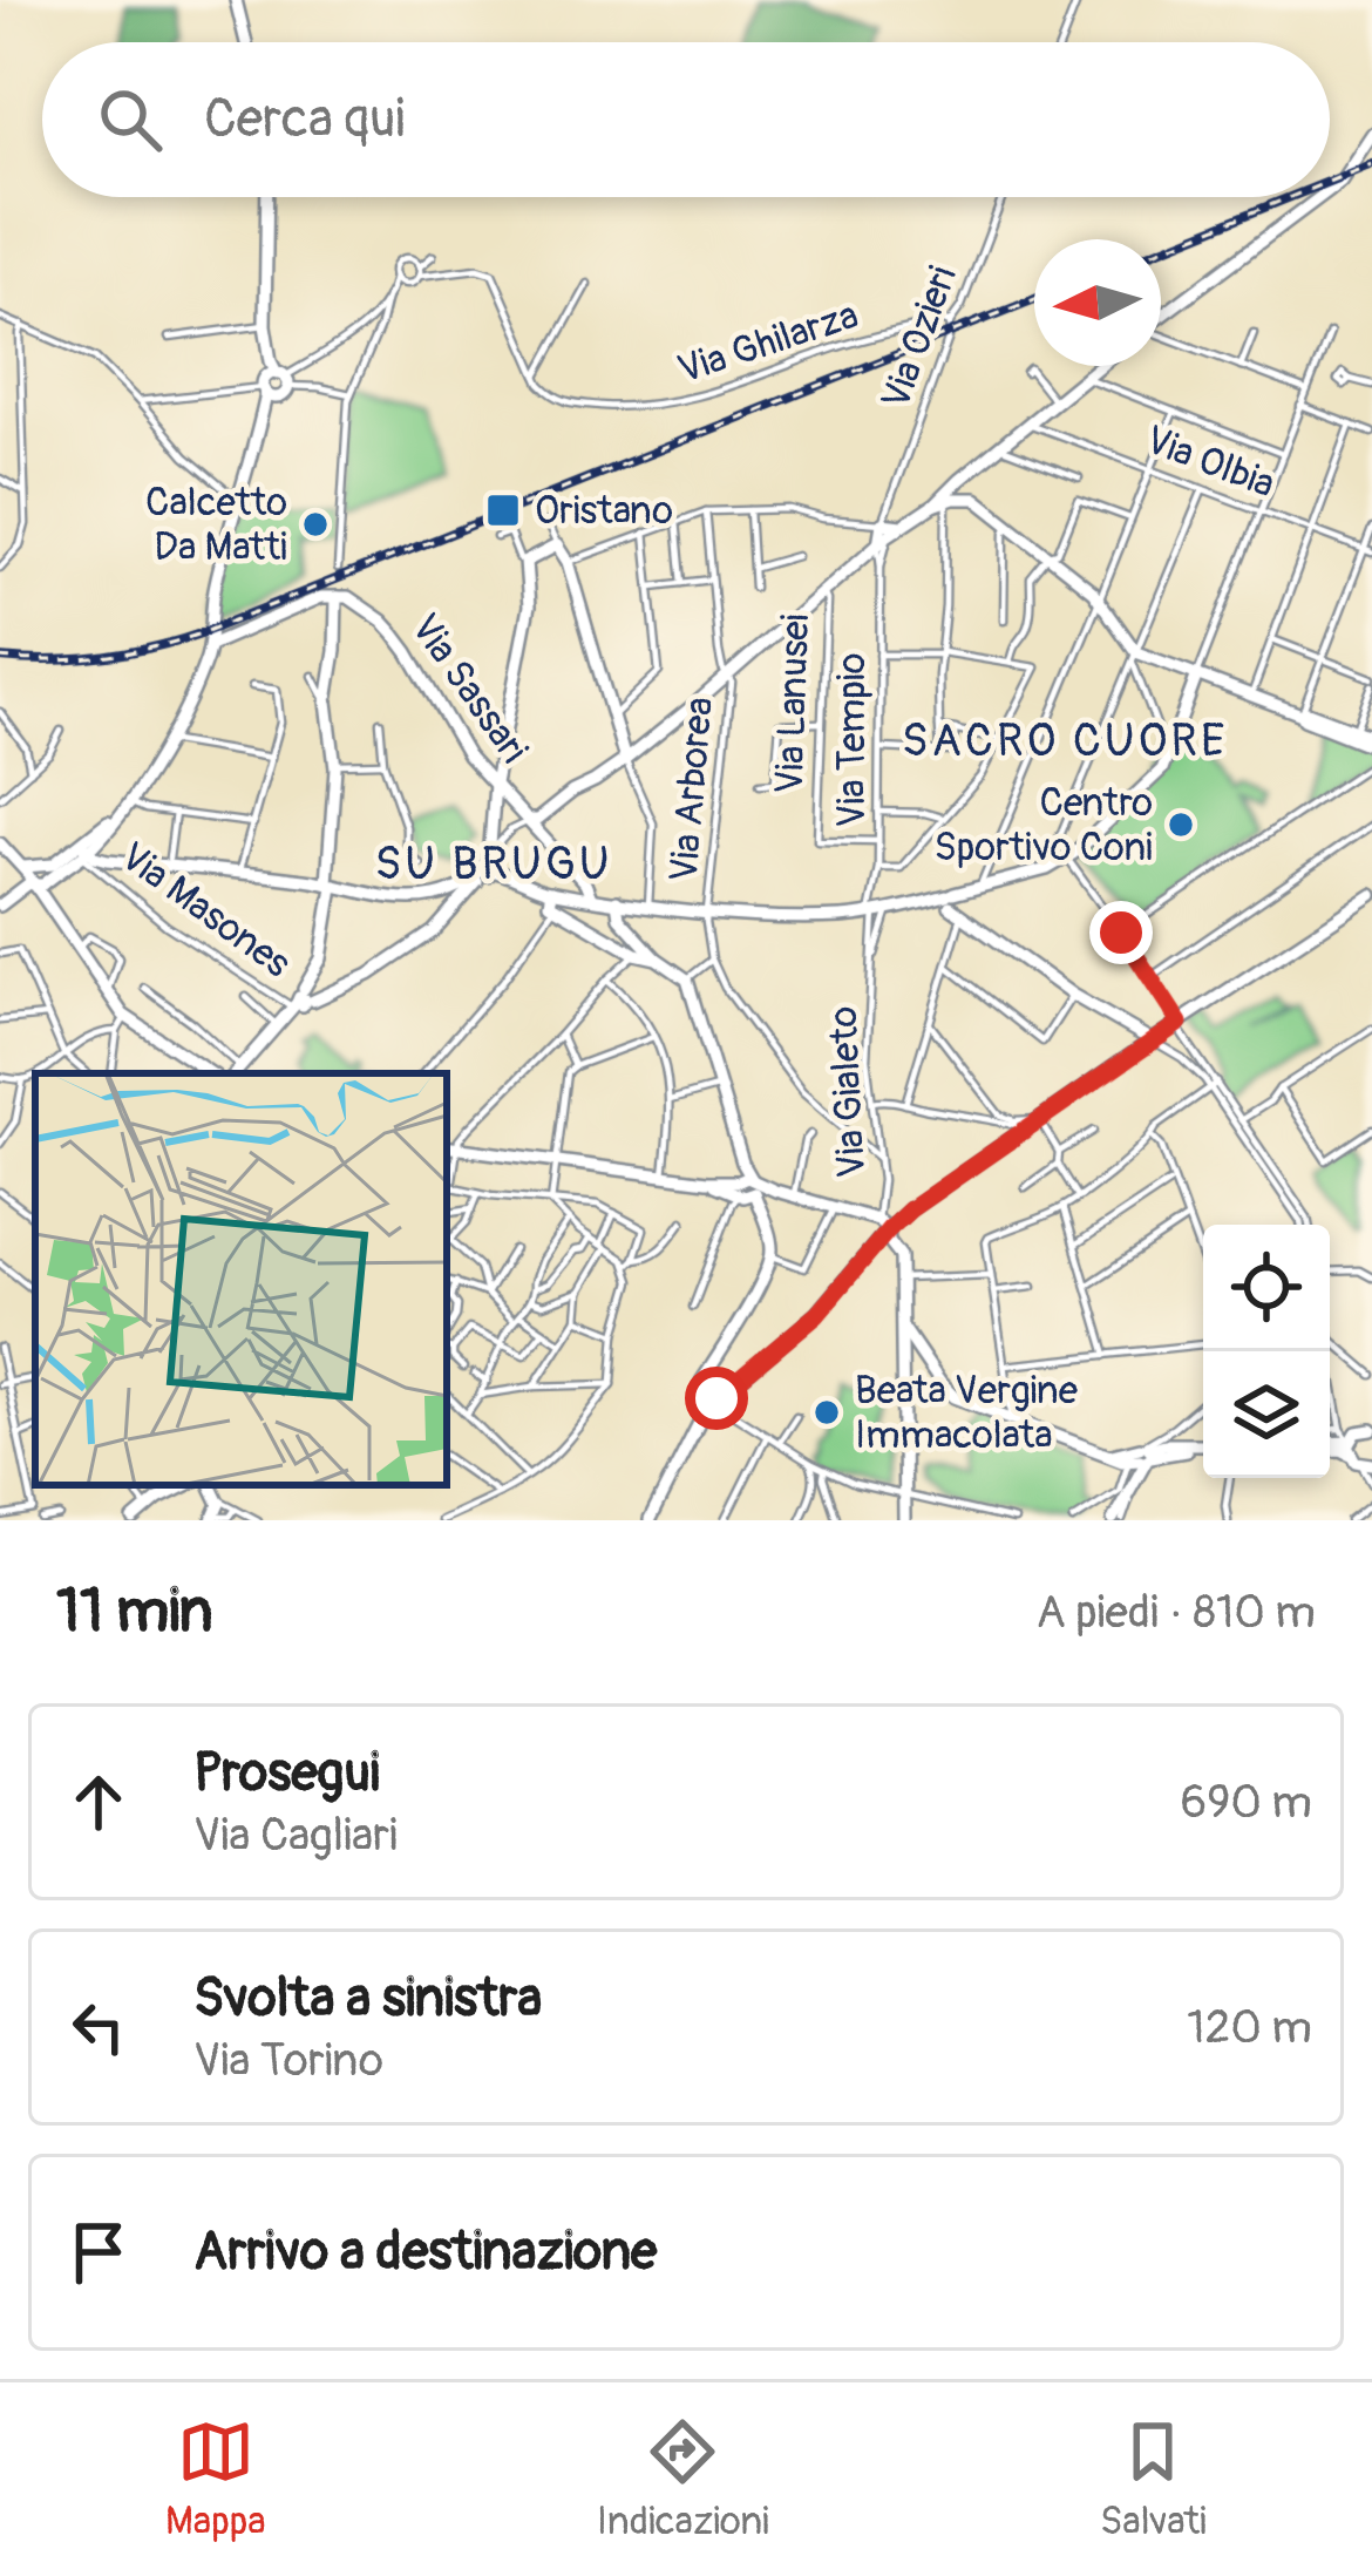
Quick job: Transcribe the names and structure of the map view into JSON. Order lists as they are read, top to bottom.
{
  "streets": {
    "street": [
      "Via Ozieri",
      "Via Ghilarza",
      "Via Olbia",
      "Via Sassari",
      "Via Lanusei",
      "Via Tempio",
      "Via Arborea",
      "Via Masones",
      "Via Gialeto"
    ]
  },
  "crossings": [
    ["Via Ozieri", "Via Ghilarza"],
    ["Via Ozieri", "Via Tempio"],
    ["Via Lanusei", "Via Tempio"],
    ["Via Tempio", "Via Gialeto"]
  ],
  "districts": ["SACRO CUORE", "SU BRUGU"],
  "places": {
    "transit": ["Oristano"],
    "other": ["Calcetto Da Matti", "Centro Sportivo Coni", "Beata Vergine Immacolata"]
  },
  "north": "left",
  "page": {
    "search": "Cerca qui",
    "heading": ["11 min", "A piedi · 810 m"],
    "list": [
      ["Prosegui", "Via Cagliari", "690 m"],
      ["Svolta a sinistra", "Via Torino", "120 m"],
      "Arrivo a destinazione"
    ],
    "nav": ["Mappa", "Indicazioni", "Salvati"]
  }
}
